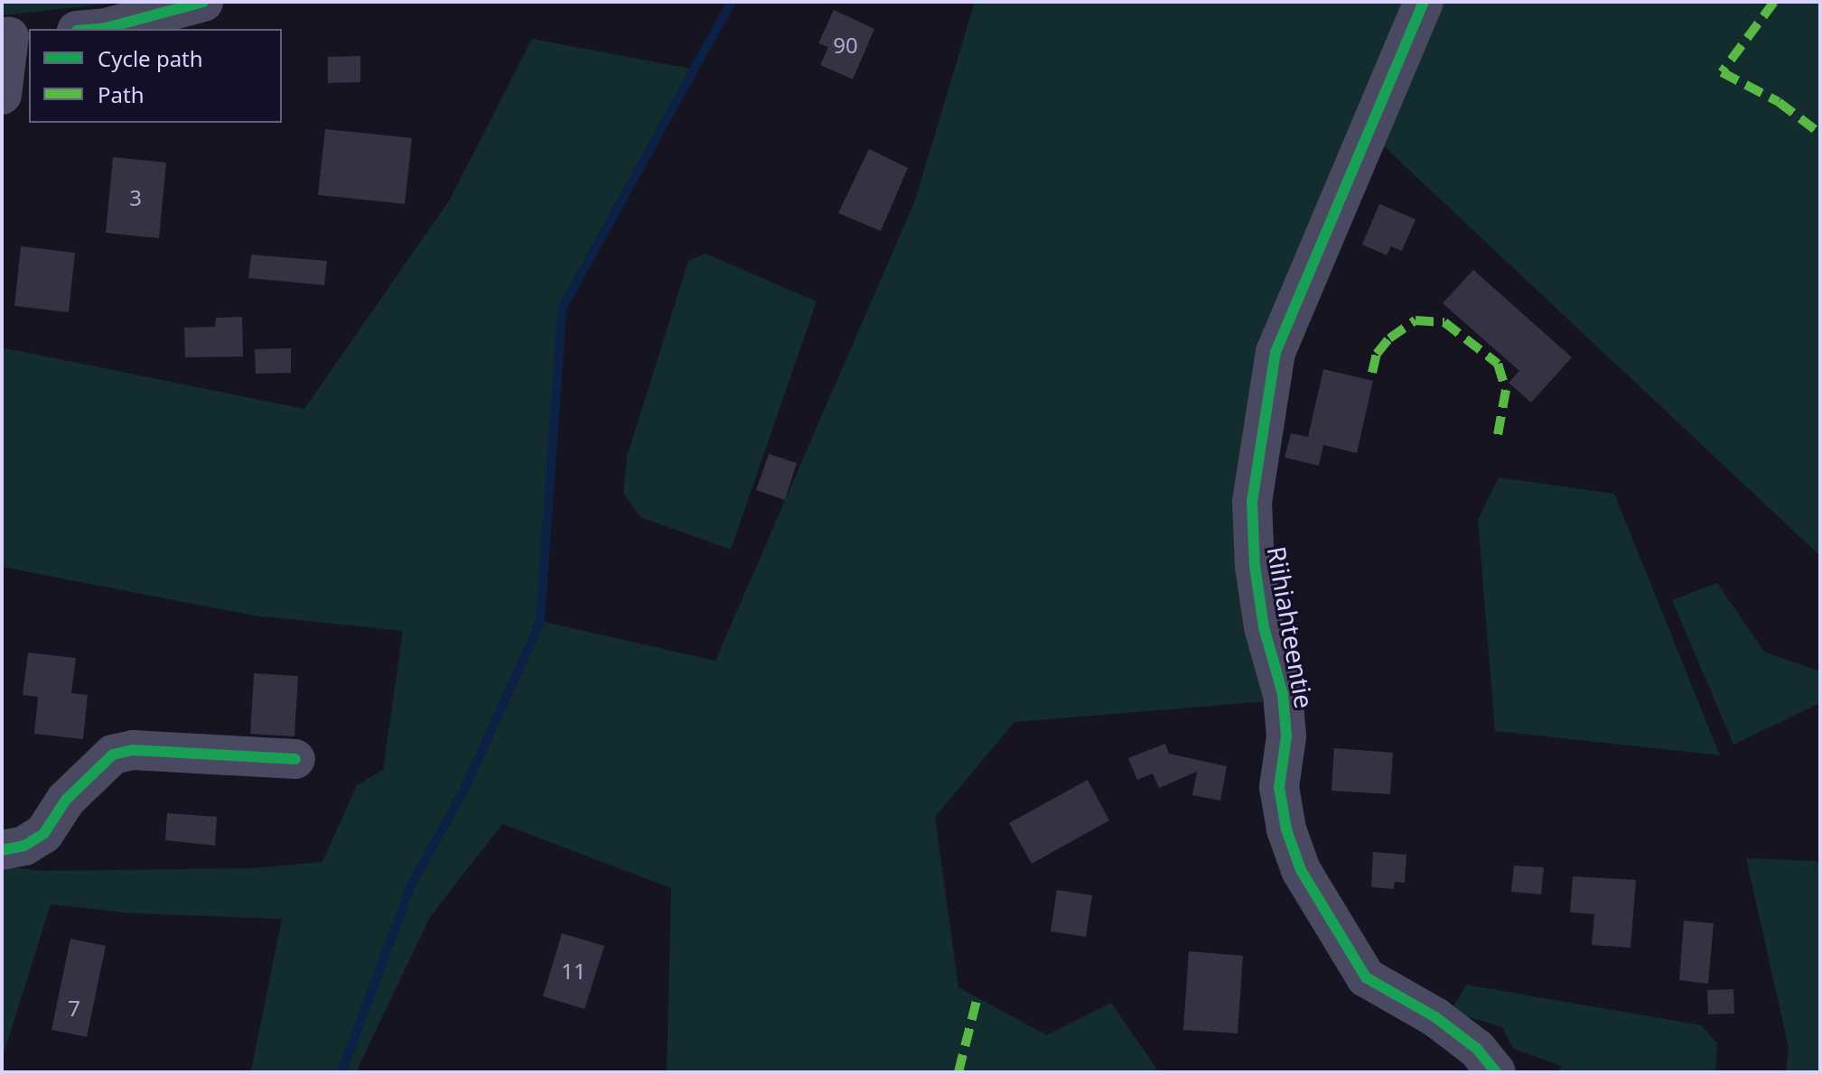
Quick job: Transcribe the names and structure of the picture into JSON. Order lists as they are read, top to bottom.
{
  "streets": {
    "street": ["Riihiahteentie"]
  },
  "house_numbers": [
    "90",
    "3",
    "11",
    "7"
  ],
  "legend": ["Cycle path", "Path"]
}
